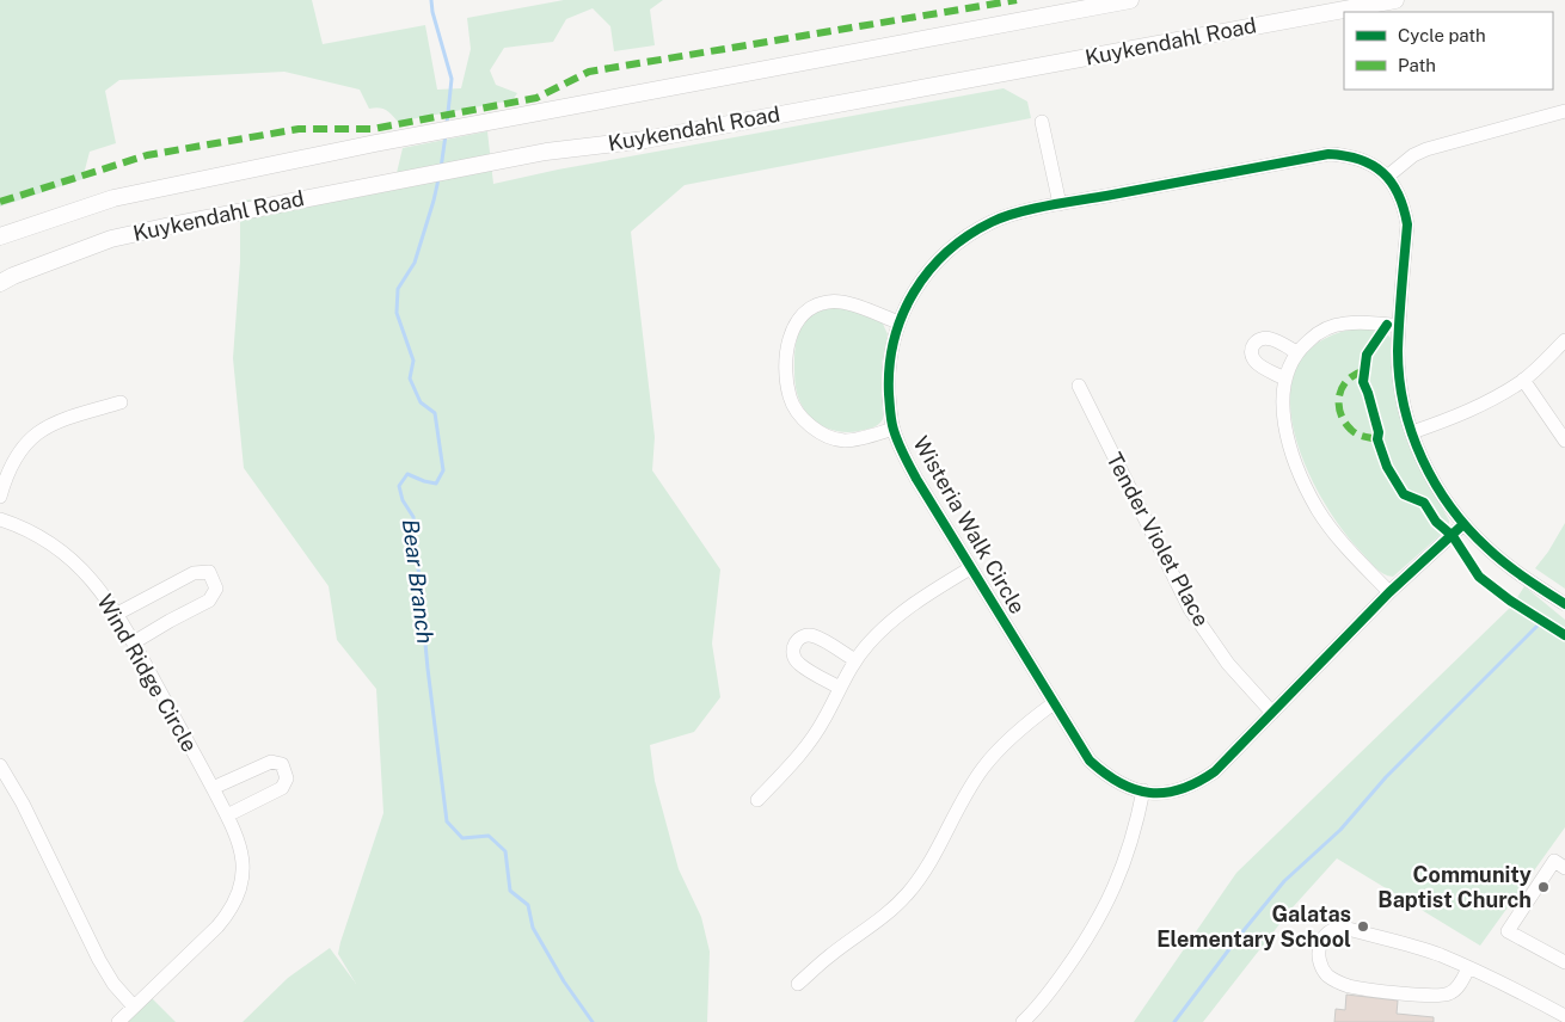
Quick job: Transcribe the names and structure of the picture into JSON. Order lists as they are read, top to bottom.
{
  "streets": {
    "main road": ["Kuykendahl Road"],
    "street": ["Wisteria Walk Circle", "Tender Violet Place", "Wind Ridge Circle"]
  },
  "crossings": [
    ["Wisteria Walk Circle", "Tender Violet Place"]
  ],
  "water": ["Bear Branch"],
  "places": ["Community Baptist Church", "Galatas Elementary School"],
  "legend": ["Cycle path", "Path"]
}
